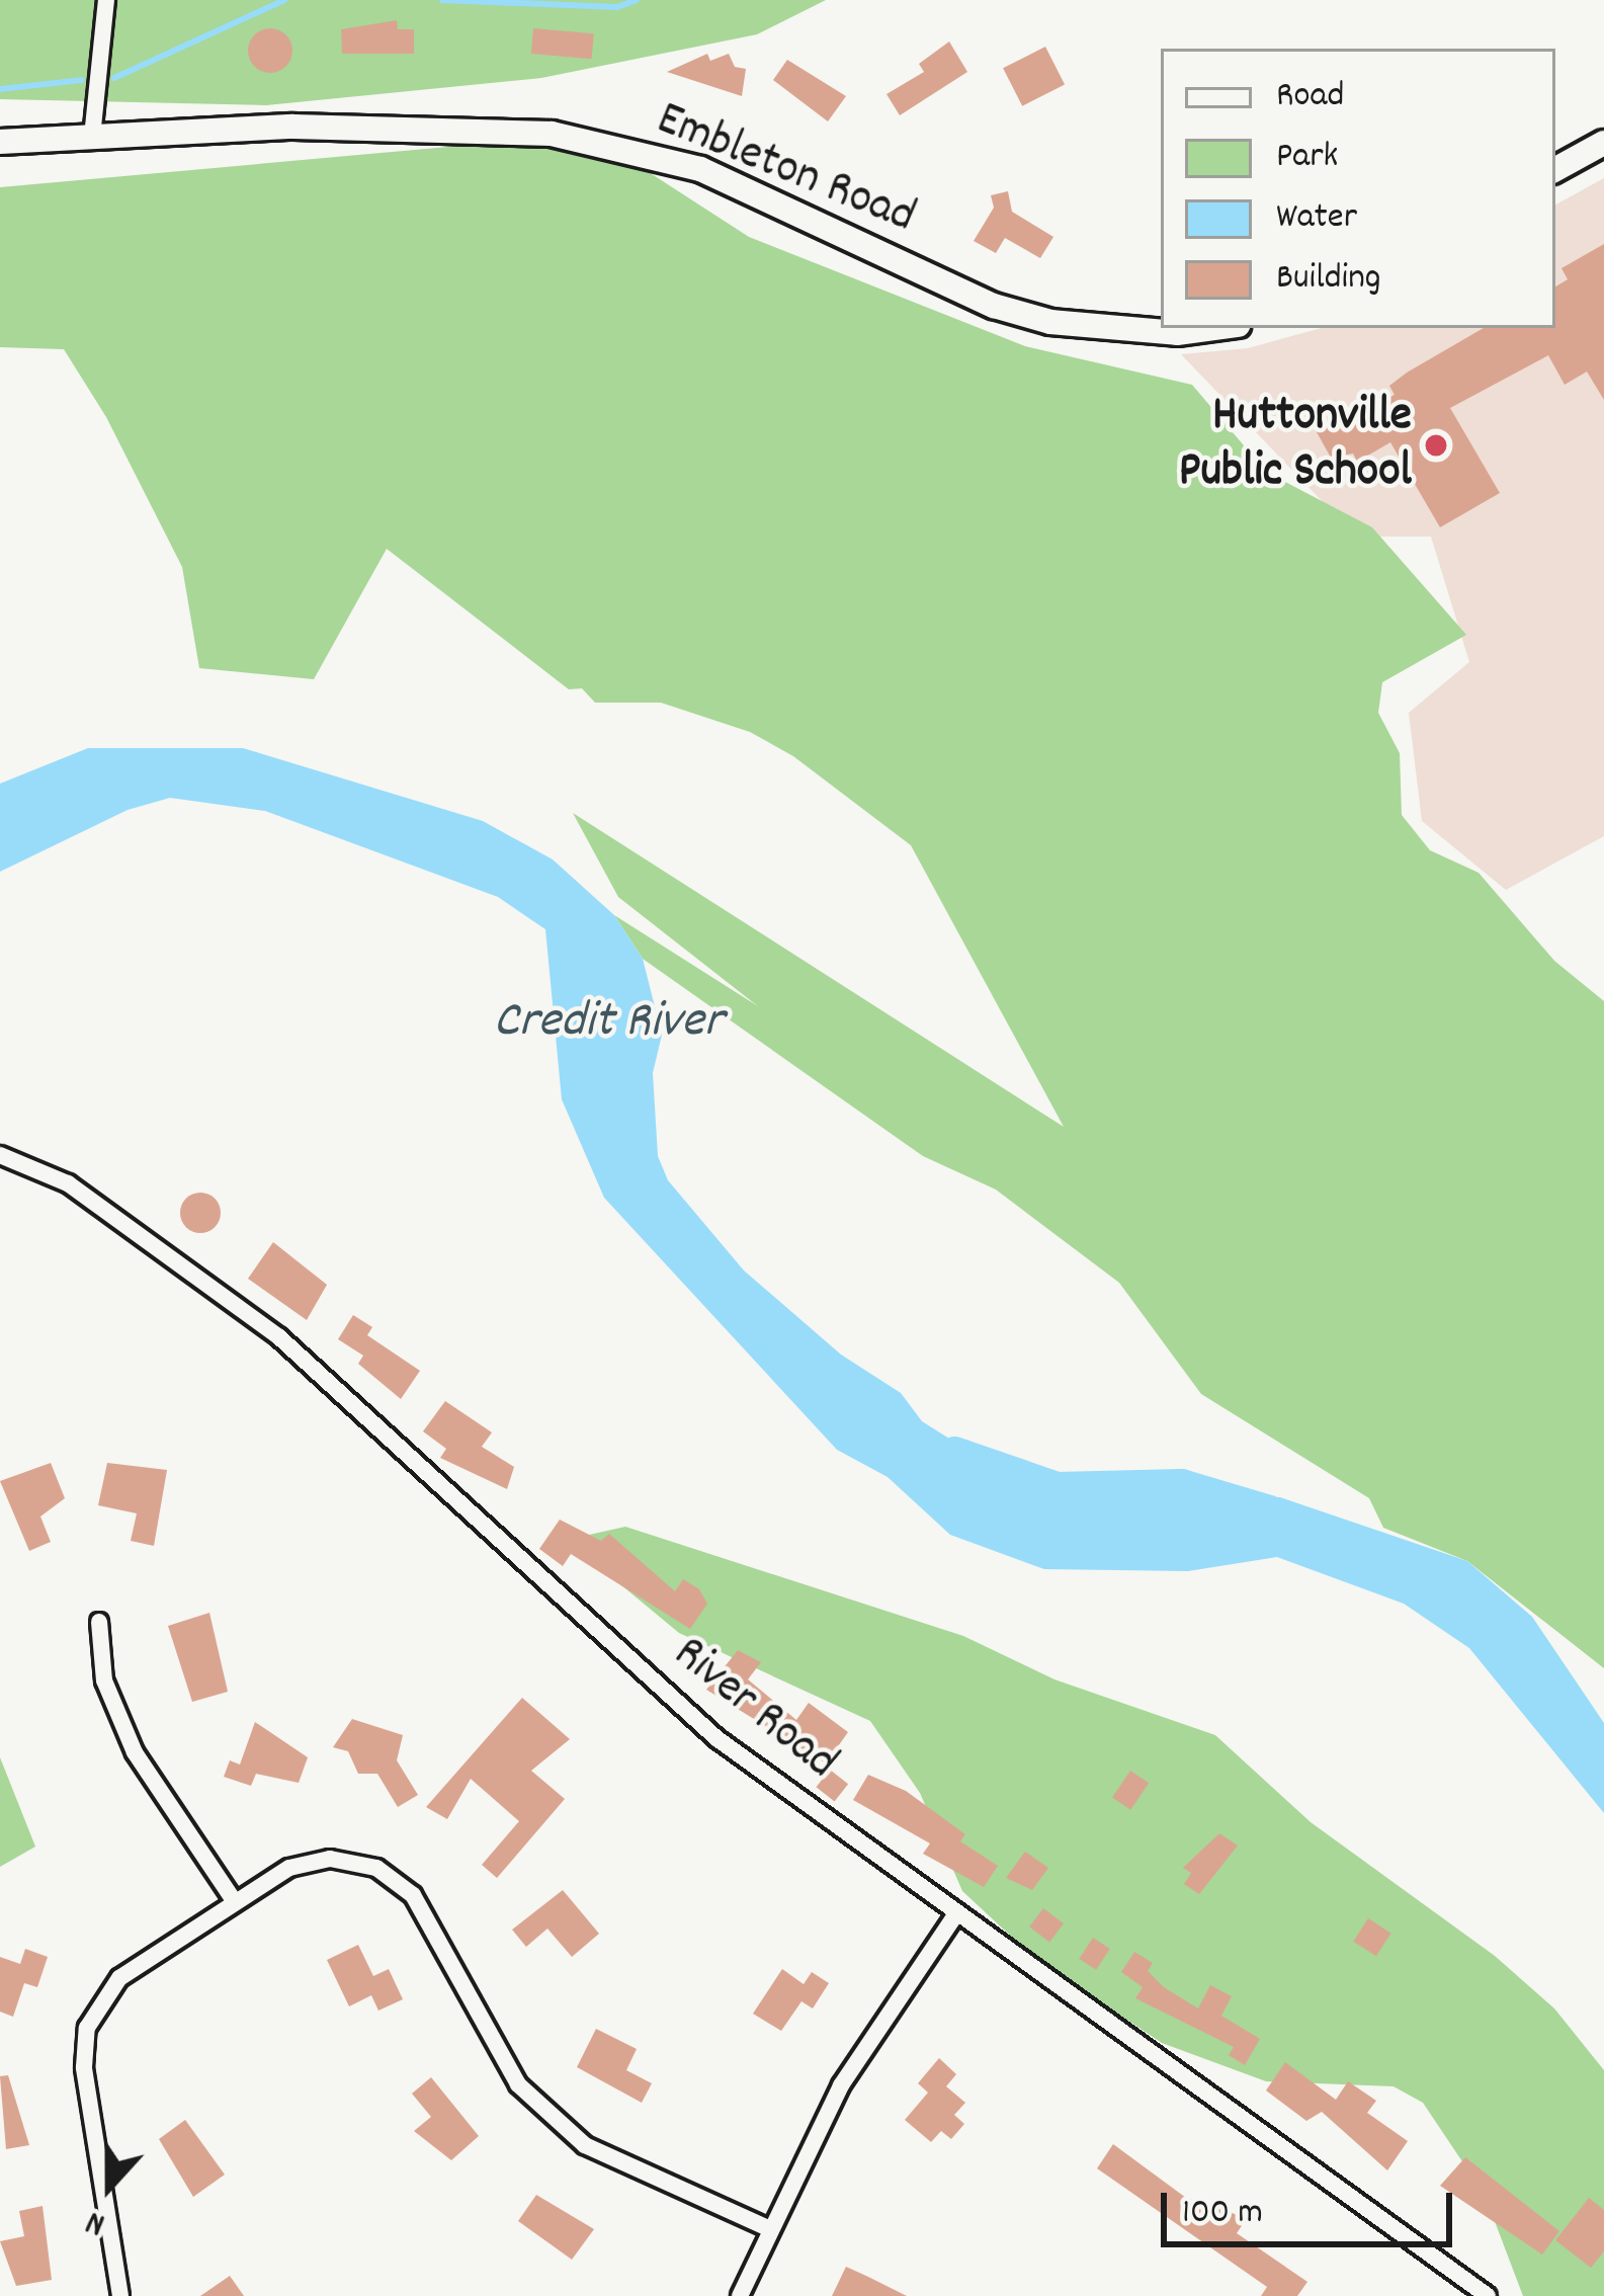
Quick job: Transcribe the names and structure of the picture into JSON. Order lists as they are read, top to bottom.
{
  "streets": {
    "street": ["Embleton Road", "River Road"]
  },
  "water": ["Credit River"],
  "places": ["Huttonville Public School"],
  "legend": [
    "Road",
    "Park",
    "Water",
    "Building"
  ],
  "scale_bar": "100 m",
  "north": "bottom"
}
